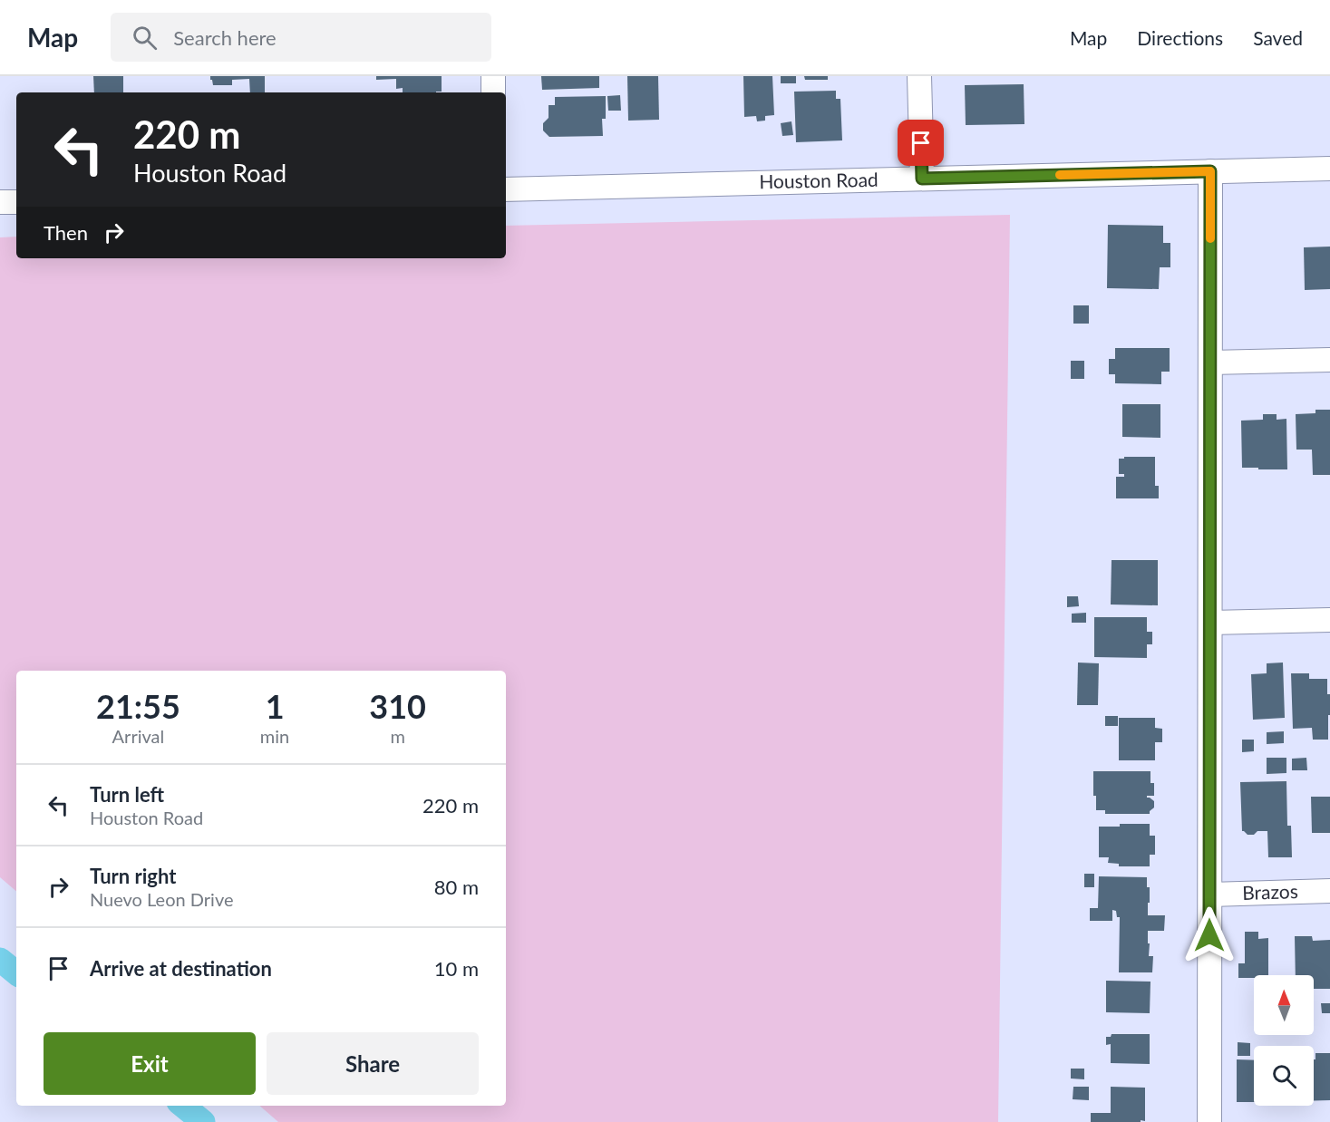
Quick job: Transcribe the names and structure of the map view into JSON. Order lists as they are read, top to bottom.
{
  "streets": {
    "street": ["Houston Road", "Brazos"]
  },
  "north": "top",
  "page": {
    "header": "Map",
    "search": "Search here",
    "nav": ["Map", "Directions", "Saved"],
    "turn": ["220 m", "Houston Road"],
    "then": "Then",
    "eta": [
      "21:55",
      "Arrival",
      "1",
      "min",
      "310",
      "m"
    ],
    "list": [
      {
        "name": "Turn left",
        "note": "Houston Road",
        "value": "220 m"
      },
      {
        "name": "Turn right",
        "note": "Nuevo Leon Drive",
        "value": "80 m"
      },
      {
        "name": "Arrive at destination",
        "value": "10 m"
      }
    ],
    "buttons": ["Exit", "Share"]
  }
}
